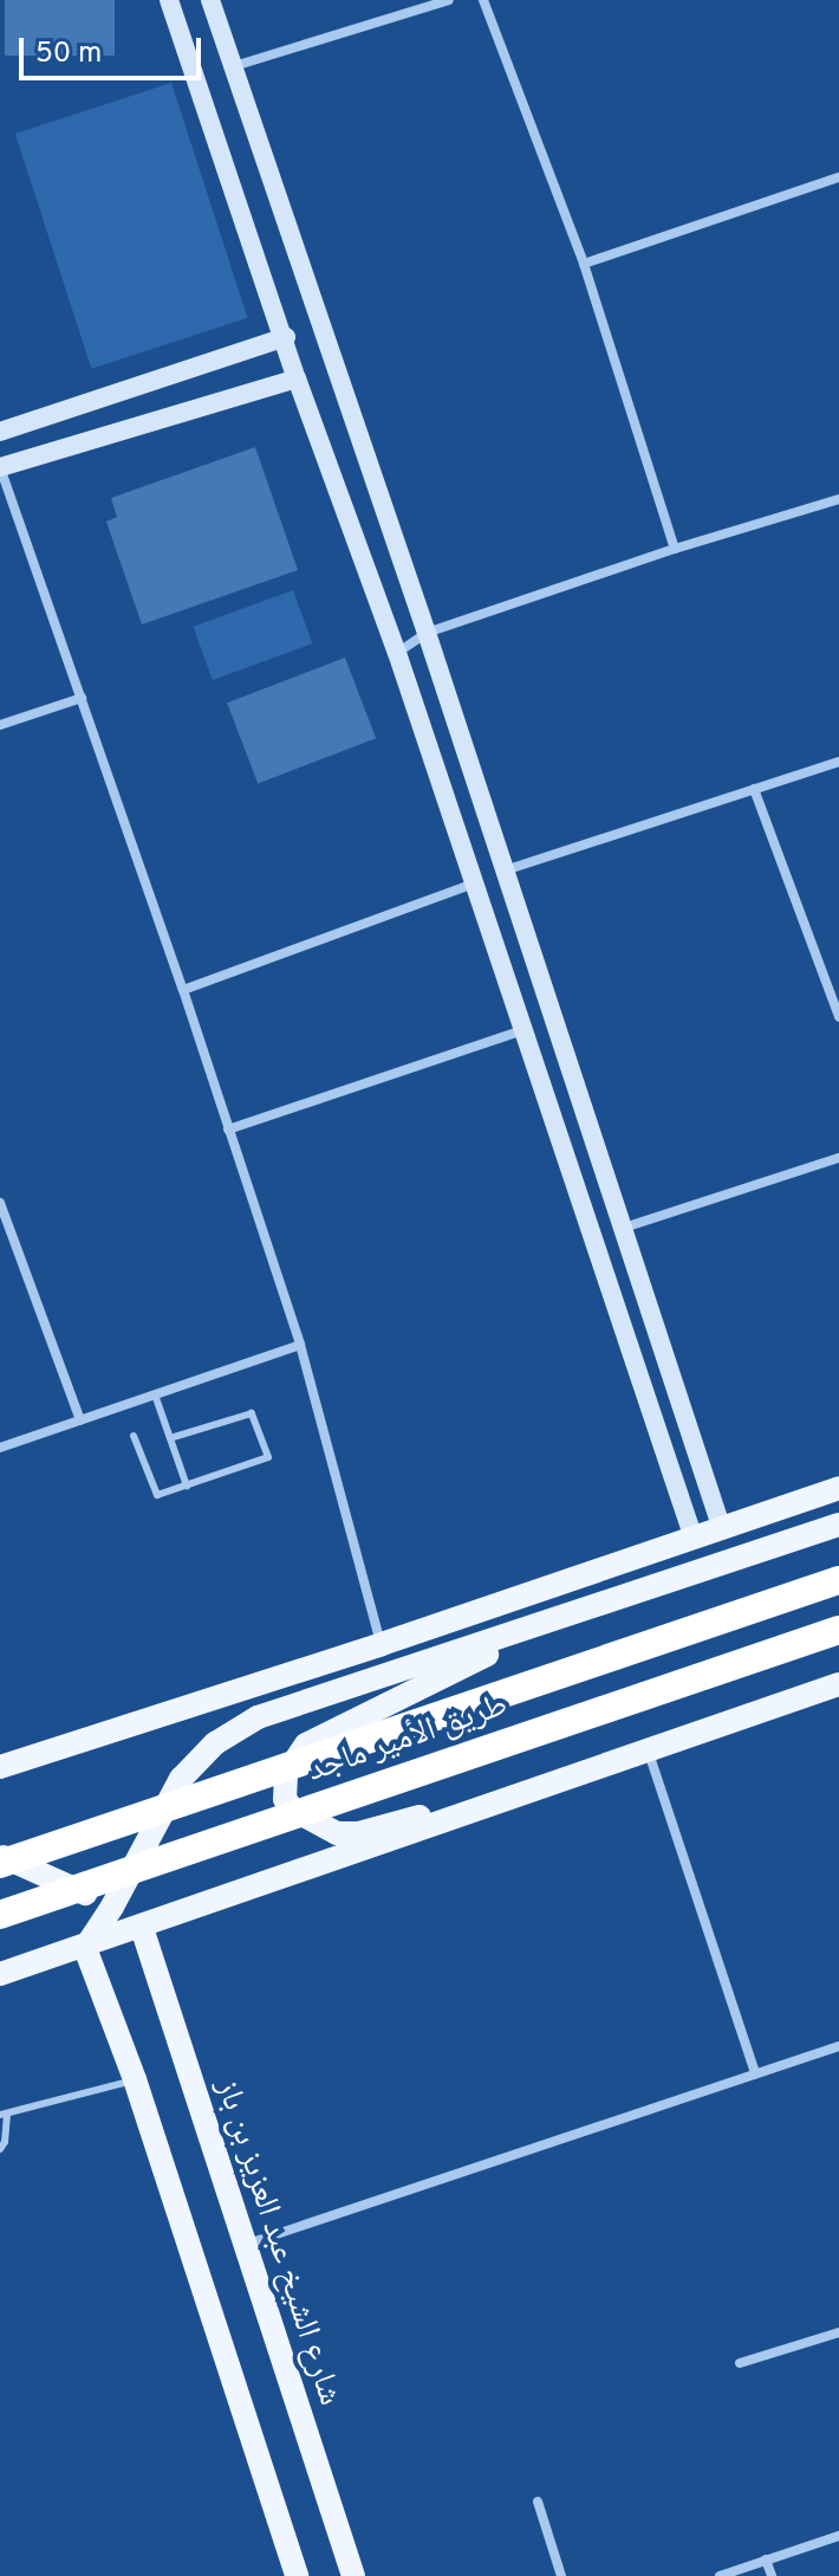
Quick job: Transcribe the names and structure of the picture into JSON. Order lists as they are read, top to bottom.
{
  "streets": {
    "highway": ["طريق الأمير ماجد"],
    "main road": ["شارع الشيخ عبد العزيز بن باز"]
  },
  "scale_bar": "50 m"
}
